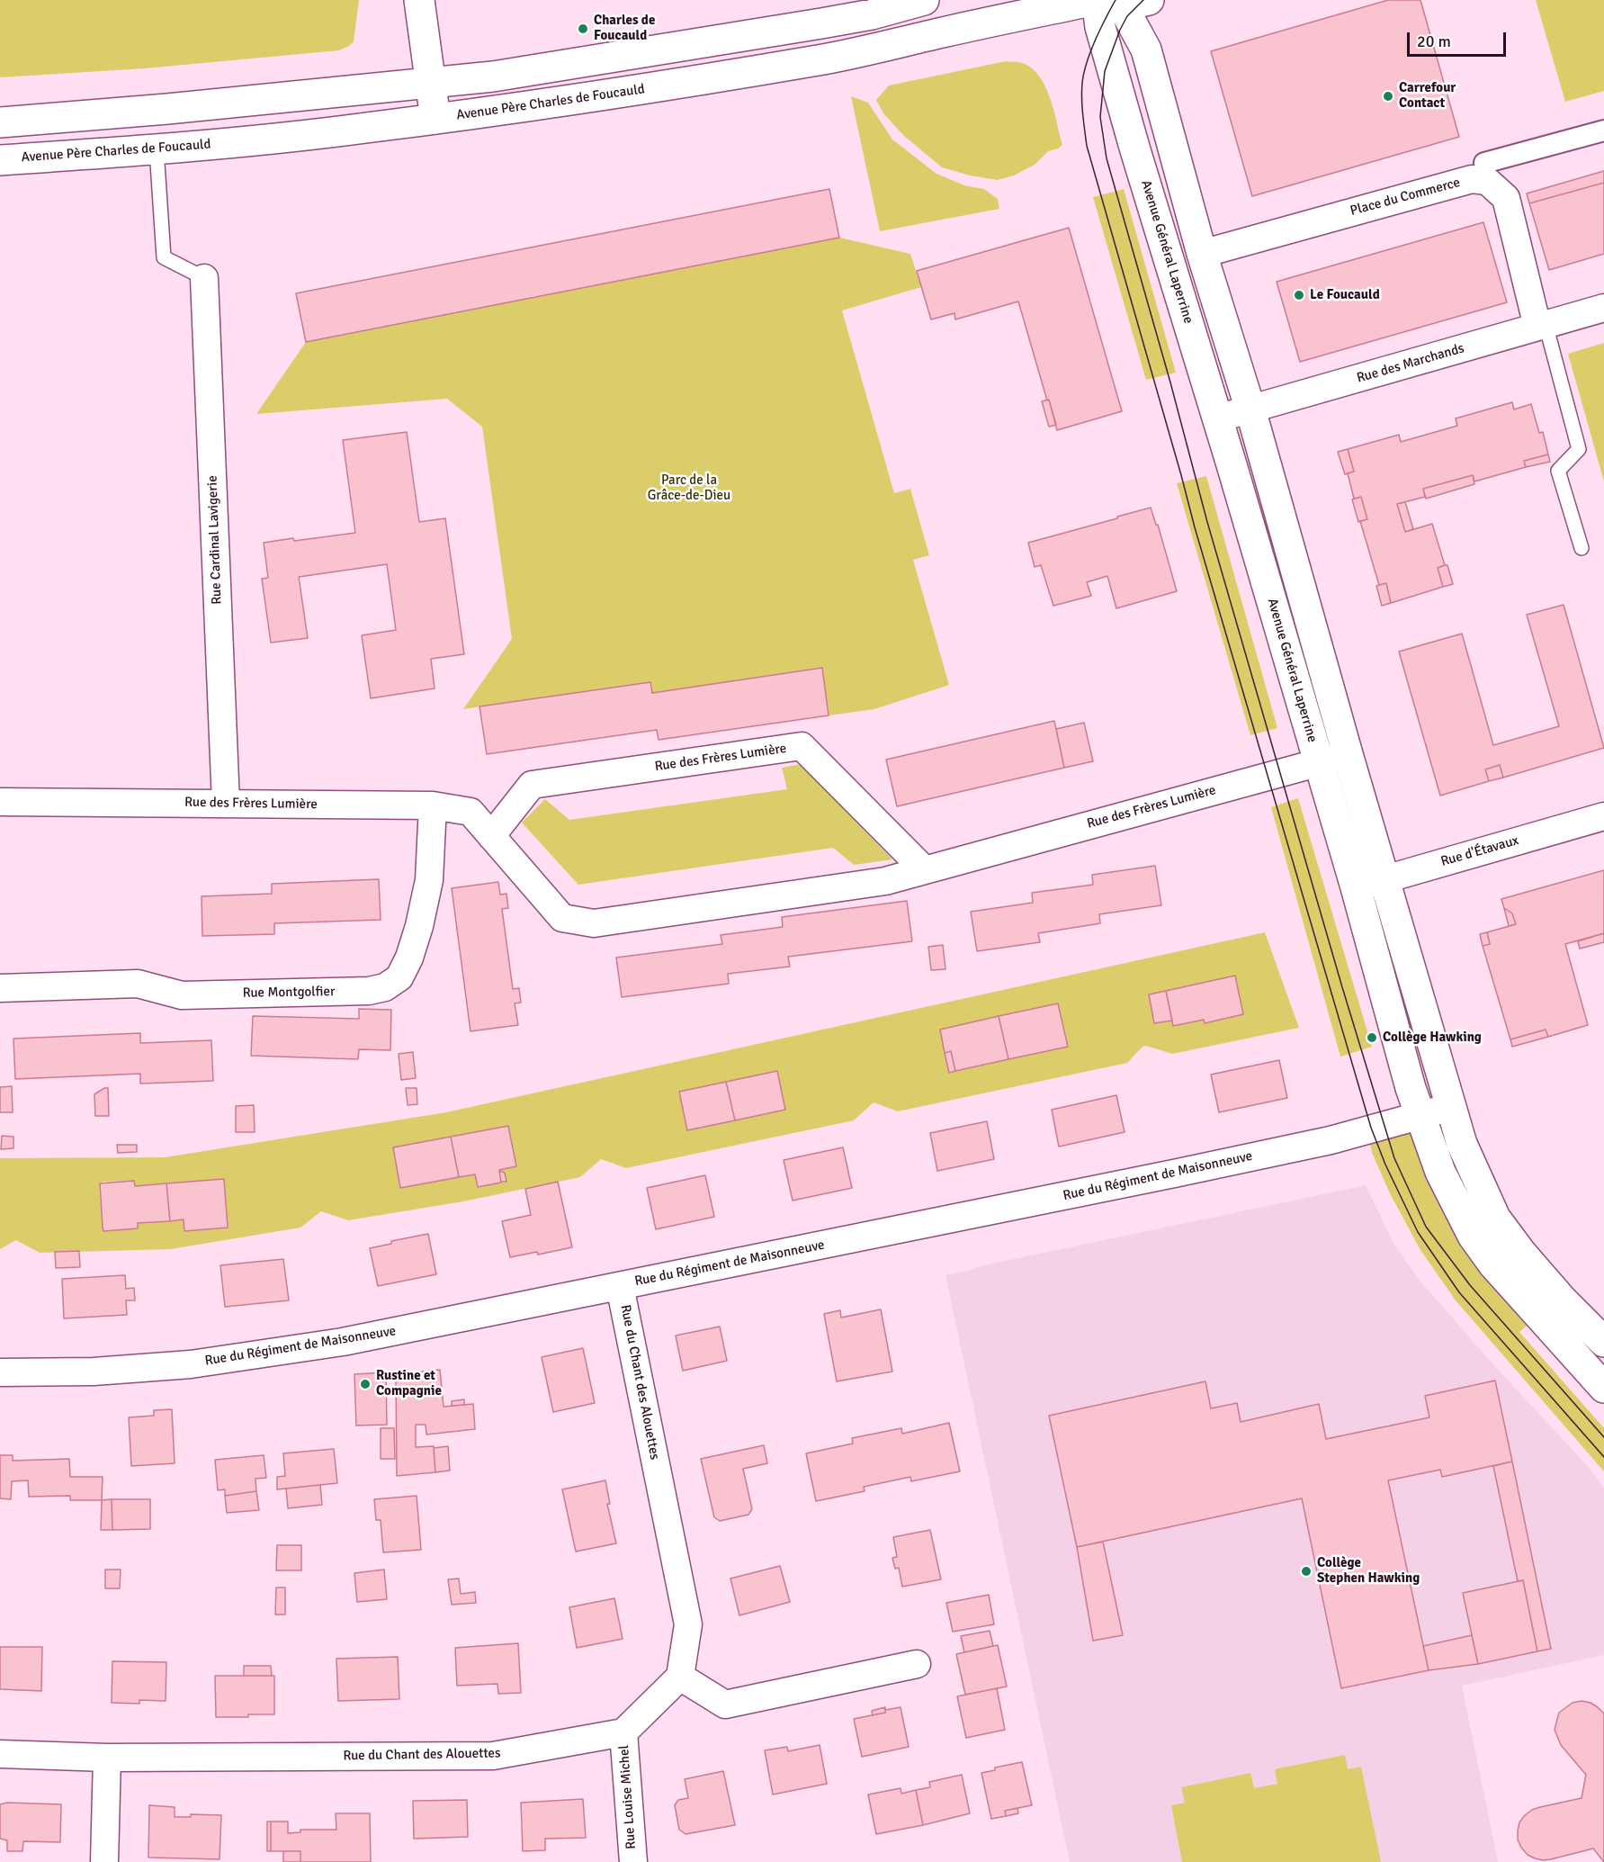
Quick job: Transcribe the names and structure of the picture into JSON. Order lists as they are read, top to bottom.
{
  "streets": {
    "street": [
      "Avenue Père Charles de Foucauld",
      "Place du Commerce",
      "Avenue Général Laperrine",
      "Rue des Marchands",
      "Rue Cardinal Lavigerie",
      "Rue des Frères Lumière",
      "Rue d'Étavaux",
      "Rue Montgolfier",
      "Rue du Régiment de Maisonneuve",
      "Rue du Chant des Alouettes",
      "Rue Louise Michel"
    ]
  },
  "crossings": [
    ["Avenue Père Charles de Foucauld", "Avenue Général Laperrine"],
    ["Place du Commerce", "Rue des Marchands"],
    ["Avenue Général Laperrine", "Rue des Marchands"],
    ["Avenue Général Laperrine", "Rue des Frères Lumière"],
    ["Avenue Général Laperrine", "Rue d'Étavaux"],
    ["Avenue Général Laperrine", "Rue du Régiment de Maisonneuve"],
    ["Rue Cardinal Lavigerie", "Rue des Frères Lumière"],
    ["Rue des Frères Lumière", "Rue Montgolfier"],
    ["Rue du Régiment de Maisonneuve", "Rue du Chant des Alouettes"],
    ["Rue du Chant des Alouettes", "Rue Louise Michel"]
  ],
  "parks": ["Parc de la Grâce-de-Dieu"],
  "places": [
    "Charles de Foucauld",
    "Carrefour Contact",
    "Le Foucauld",
    "Collège Hawking",
    "Rustine et Compagnie",
    "Collège Stephen Hawking"
  ],
  "scale_bar": "20 m"
}
